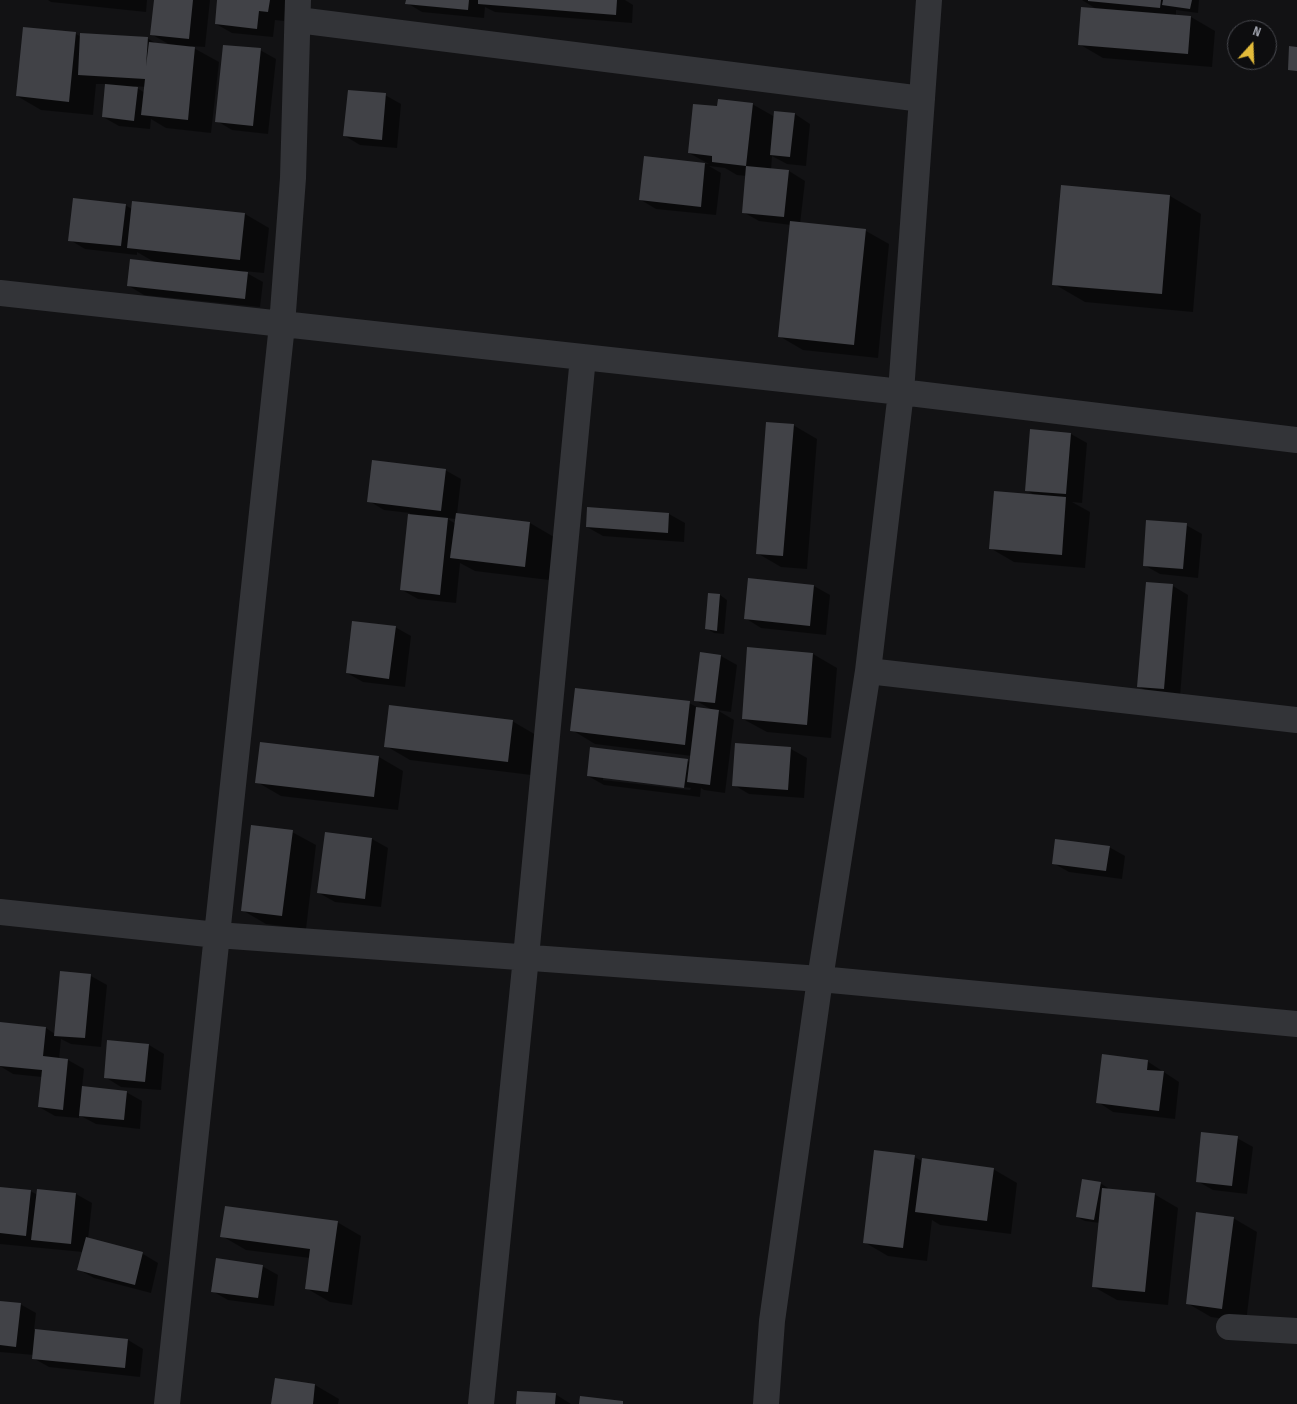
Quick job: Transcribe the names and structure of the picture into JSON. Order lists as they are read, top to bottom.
{
  "north": "top"
}
